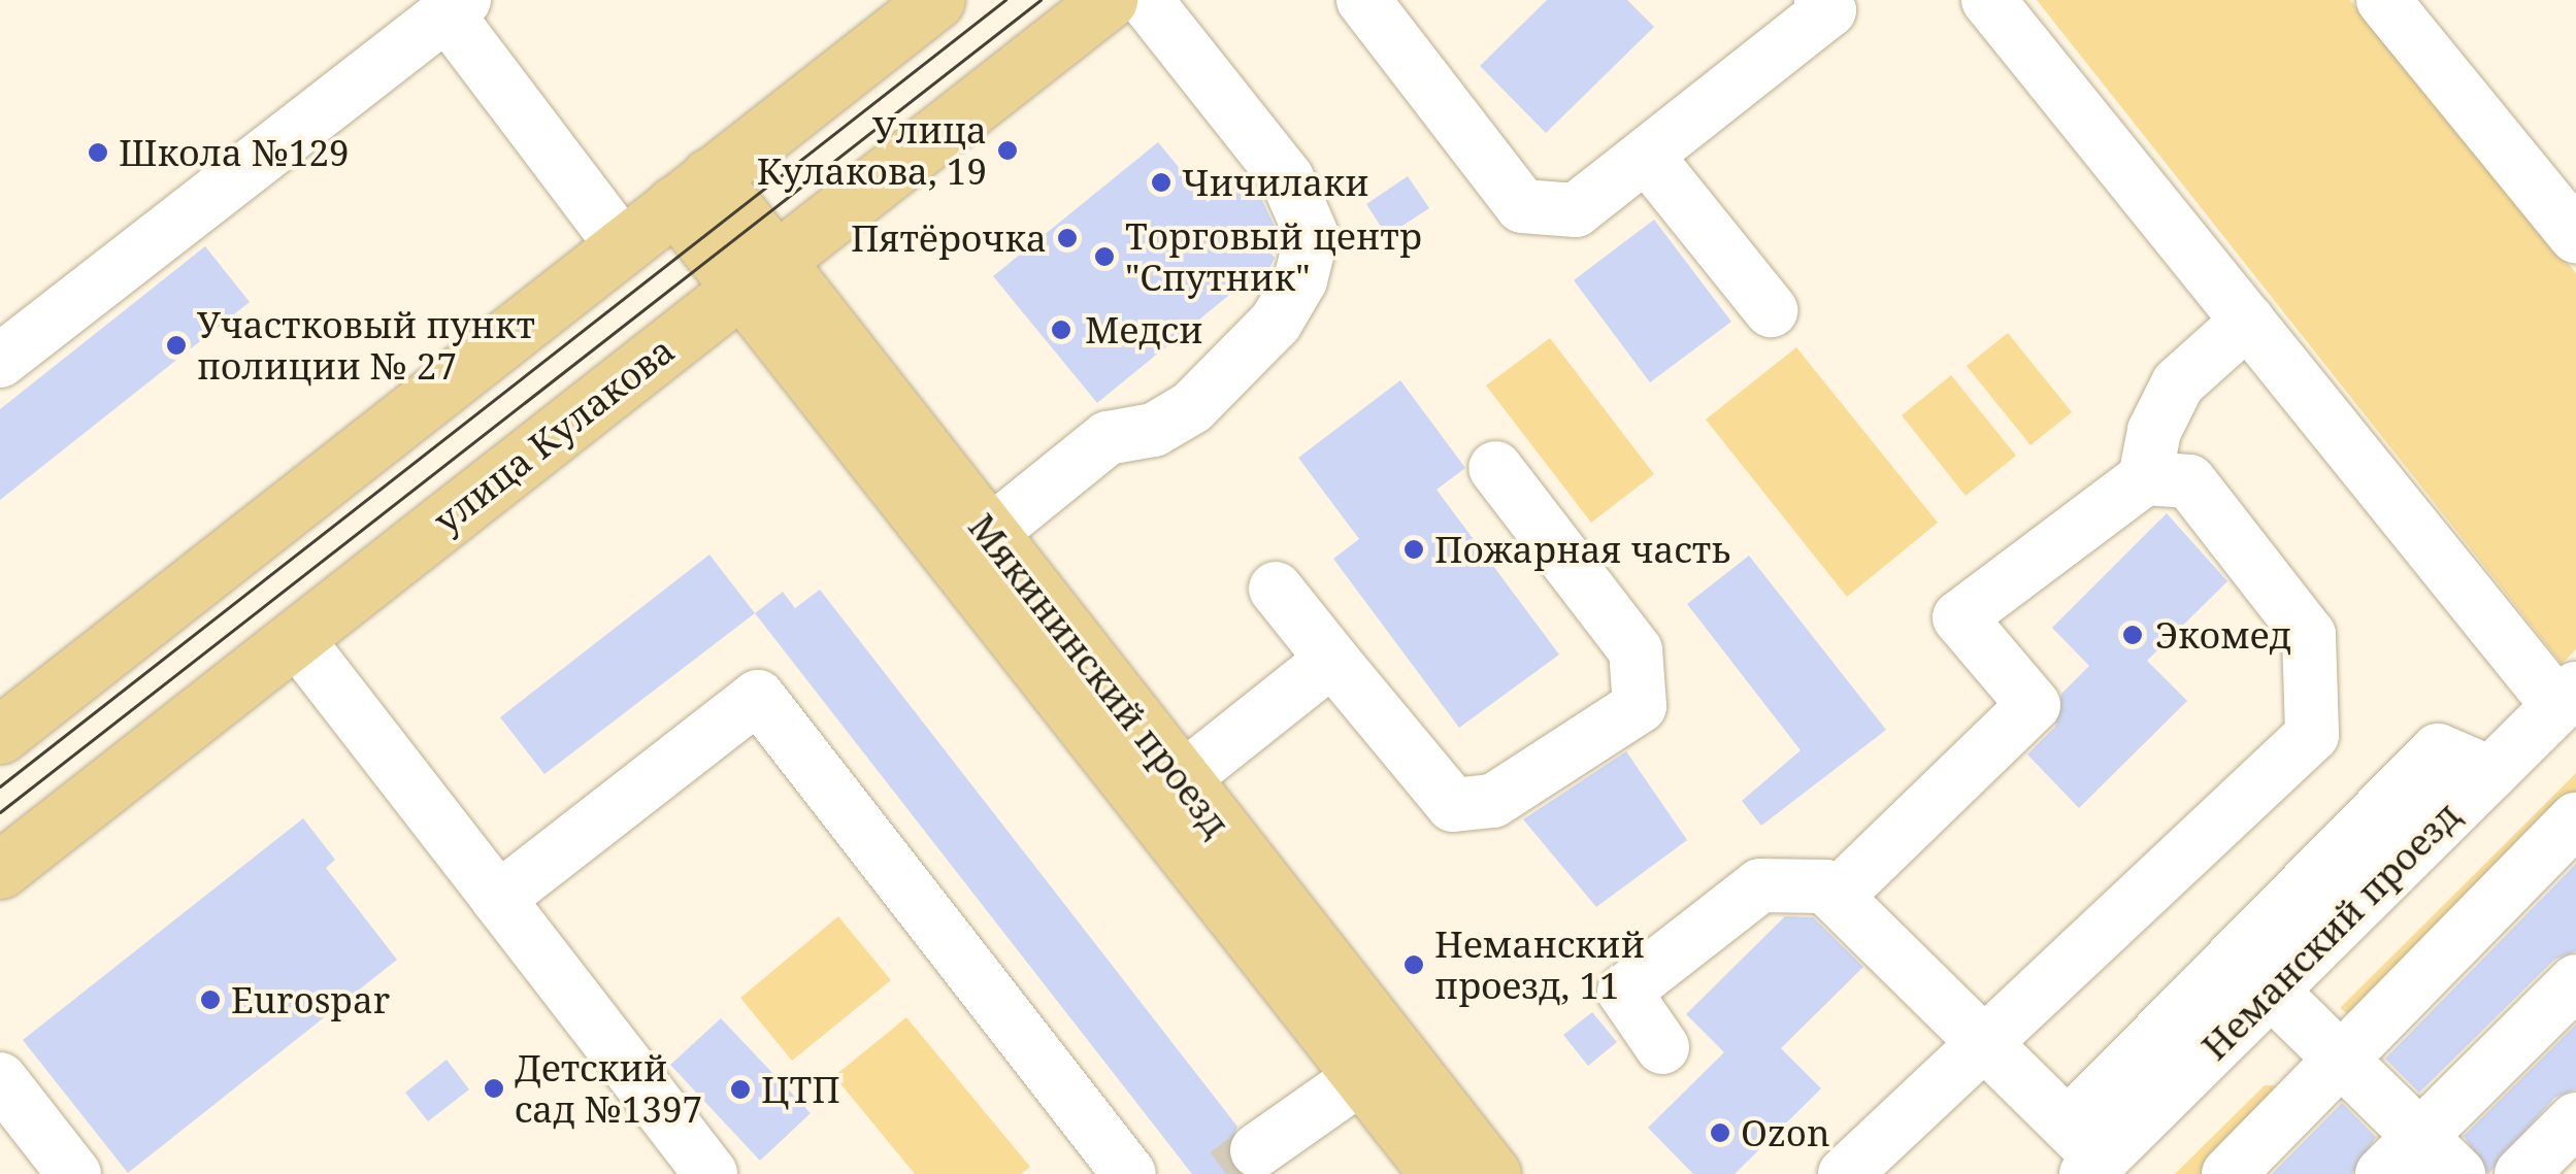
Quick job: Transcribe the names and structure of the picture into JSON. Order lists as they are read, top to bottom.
{
  "streets": {
    "main road": ["улица Кулакова", "Мякининский проезд"],
    "street": ["Неманский проезд"]
  },
  "crossings": [
    ["улица Кулакова", "Мякининский проезд"]
  ],
  "places": [
    "Улица Кулакова, 19",
    "Школа №129",
    "Чичилаки",
    "Пятёрочка",
    "Торговый центр \"Спутник\"",
    "Медси",
    "Участковый пункт полиции № 27",
    "Пожарная часть",
    "Экомед",
    "Неманский проезд, 11",
    "Eurospar",
    "Детский сад №1397",
    "ЦТП",
    "Ozon"
  ]
}
